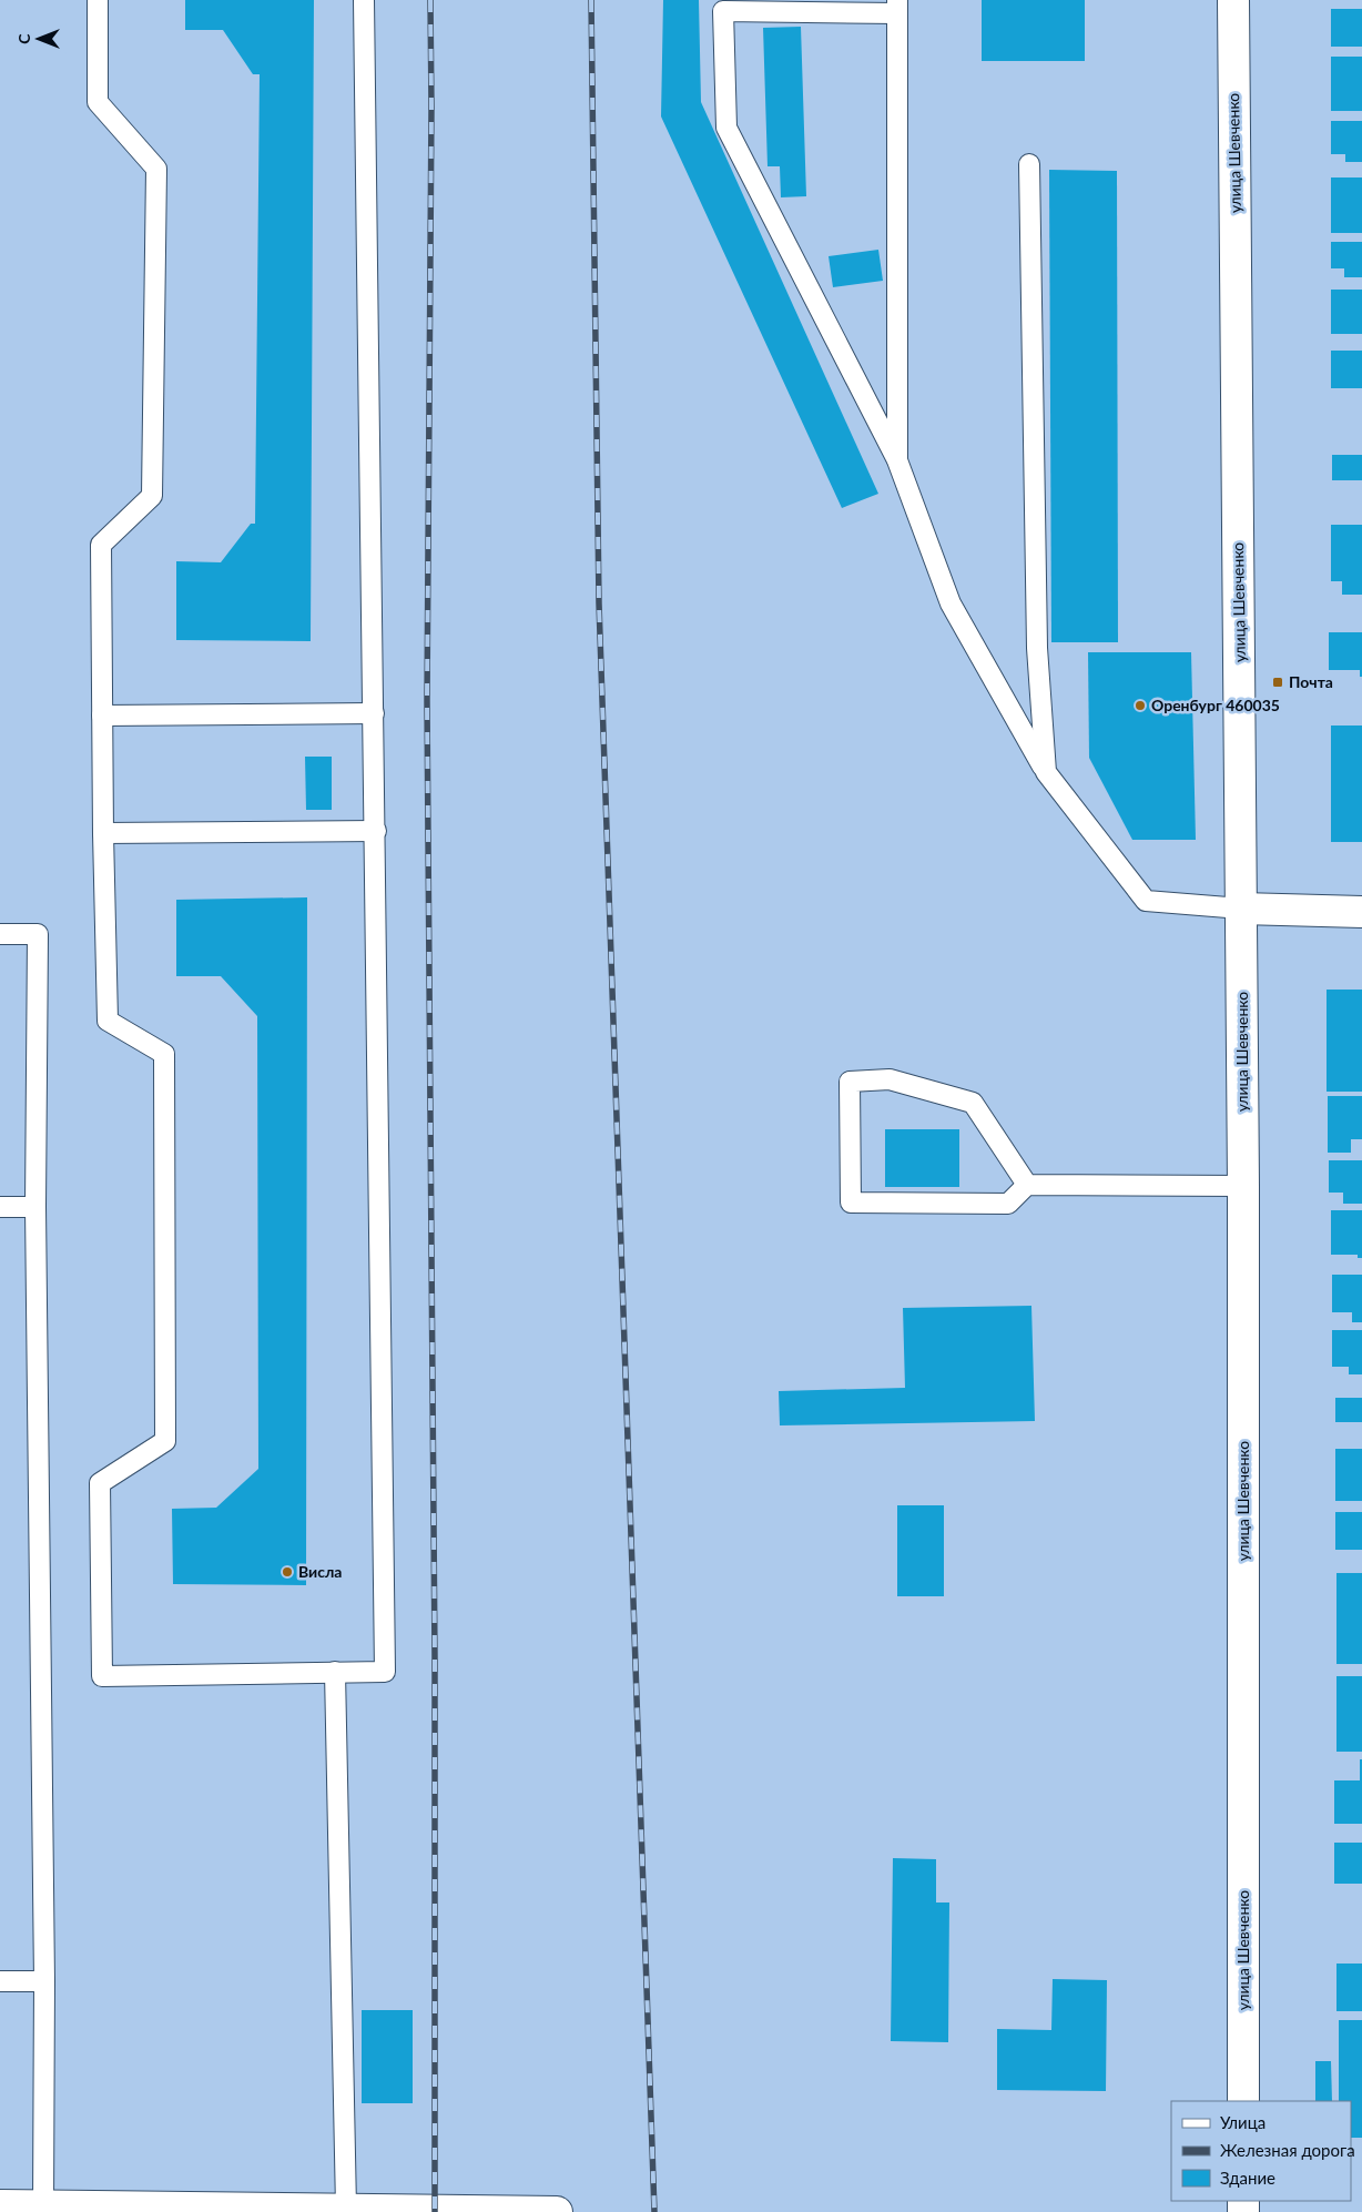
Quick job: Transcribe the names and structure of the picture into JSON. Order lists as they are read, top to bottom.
{
  "streets": {
    "main road": ["улица Шевченко"]
  },
  "places": {
    "transit": ["Почта"],
    "other": ["Оренбург 460035", "Висла"]
  },
  "legend": ["Улица", "Железная дорога", "Здание"],
  "north": "left"
}
